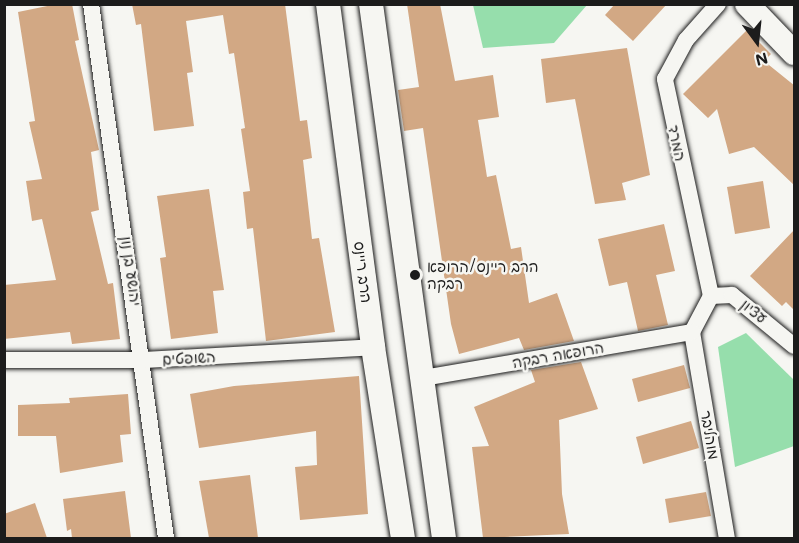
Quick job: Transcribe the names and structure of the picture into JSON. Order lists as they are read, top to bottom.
{
  "streets": {
    "main road": ["הרב ריינס"],
    "street": [
      "המרד",
      "יהושע בן נון",
      "עציון",
      "הרופאה רבקה",
      "השופטים",
      "מוהליבר"
    ]
  },
  "crossings": [
    ["המרד", "עציון"],
    ["יהושע בן נון", "השופטים"],
    ["הרב ריינס", "השופטים"],
    ["הרופאה רבקה", "מוהליבר"]
  ],
  "places": ["הרב ריינס/הרופא רבקה"],
  "north": "bottom"
}
